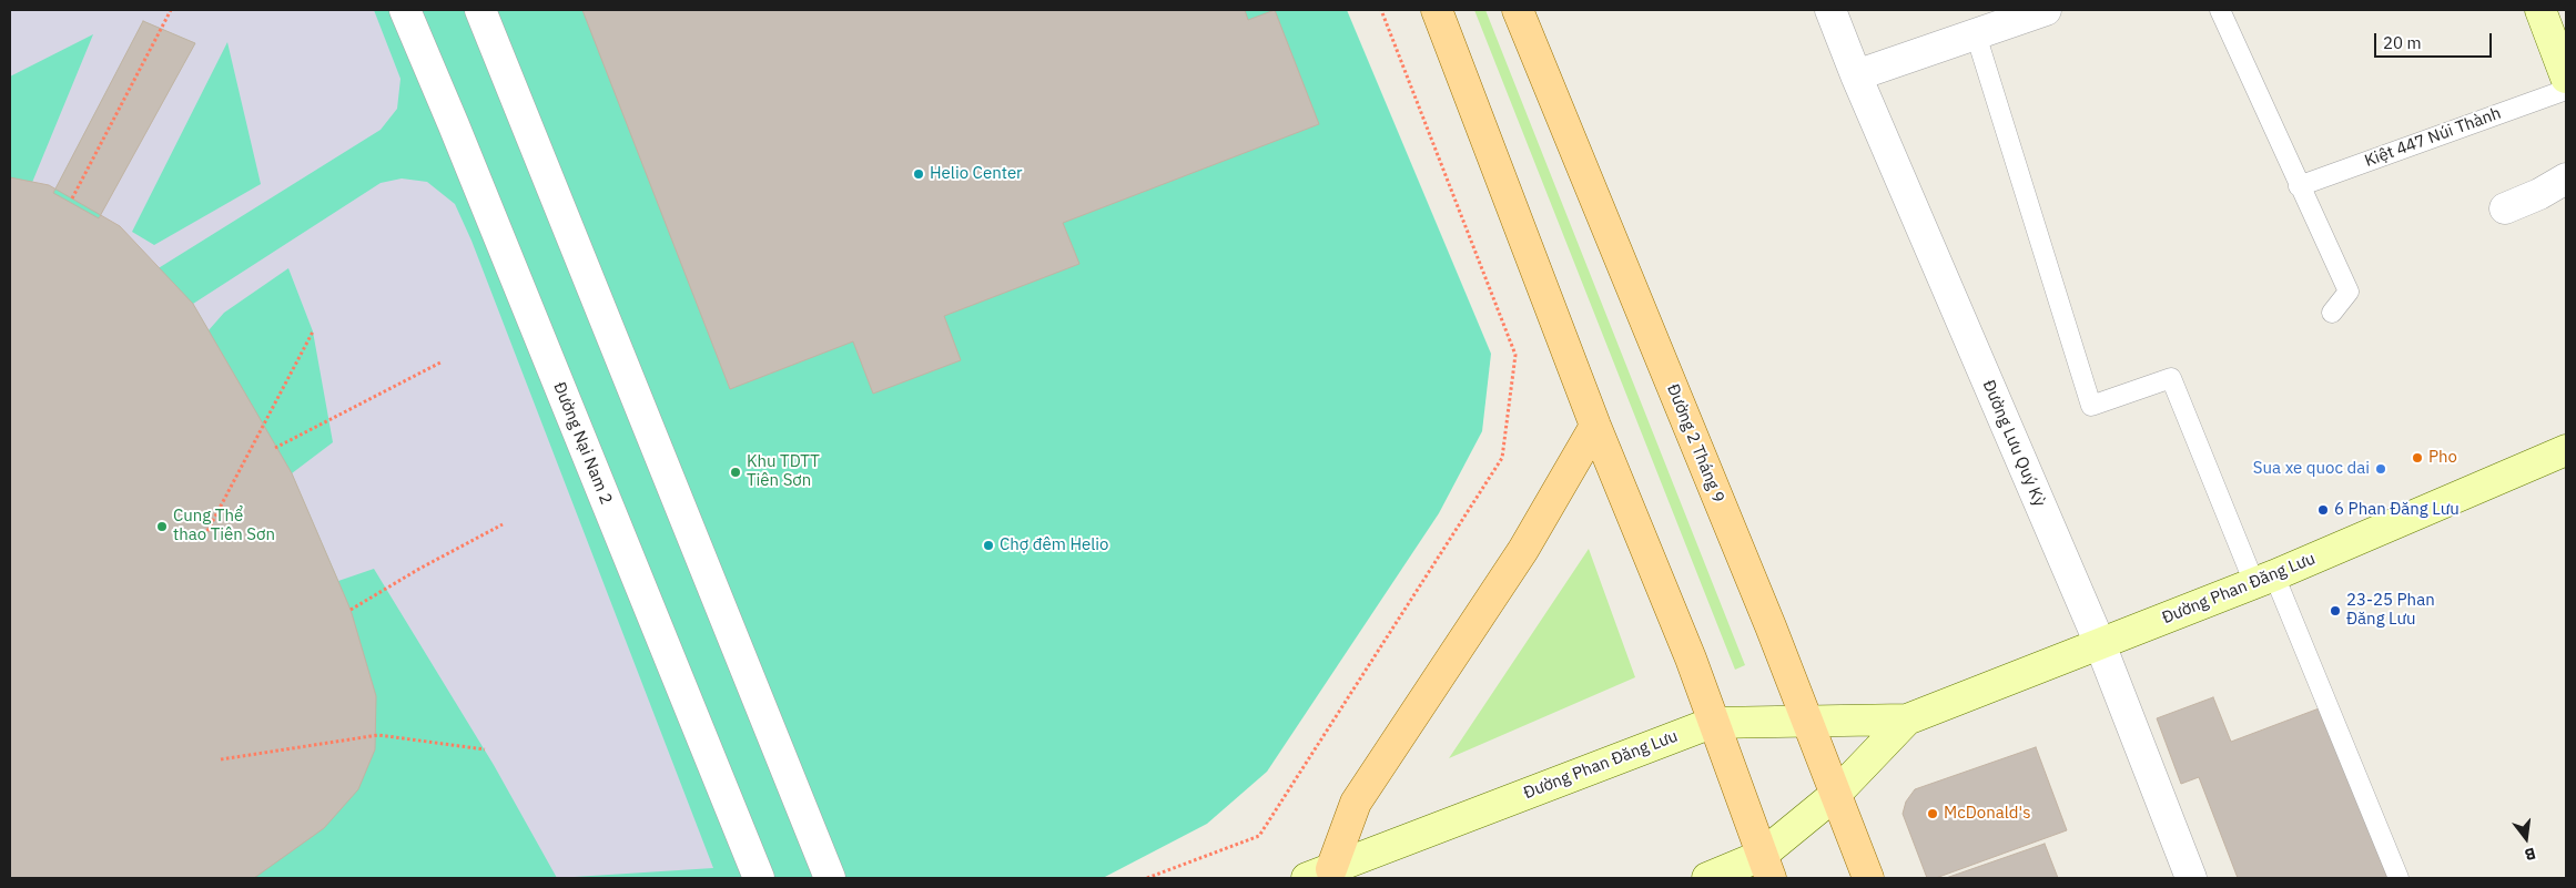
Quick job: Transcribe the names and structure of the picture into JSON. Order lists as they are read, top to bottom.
{
  "streets": {
    "main road": ["Đường 2 Tháng 9"],
    "street": ["Đường Nại Nam 2", "Đường Lưu Quý Kỳ", "Đường Phan Đăng Lưu"],
    "lane": ["Kiệt 447 Núi Thành"]
  },
  "crossings": [
    ["Đường 2 Tháng 9", "Đường Phan Đăng Lưu"],
    ["Đường Lưu Quý Kỳ", "Đường Phan Đăng Lưu"]
  ],
  "places": [
    "Helio Center",
    "Pho",
    "Sua xe quoc dai",
    "Khu TDTT Tiên Sơn",
    "6 Phan Đăng Lưu",
    "Cung Thể thao Tiên Sơn",
    "Chợ đêm Helio",
    "23-25 Phan Đăng Lưu",
    "McDonald's"
  ],
  "scale_bar": "20 m",
  "north": "bottom"
}
